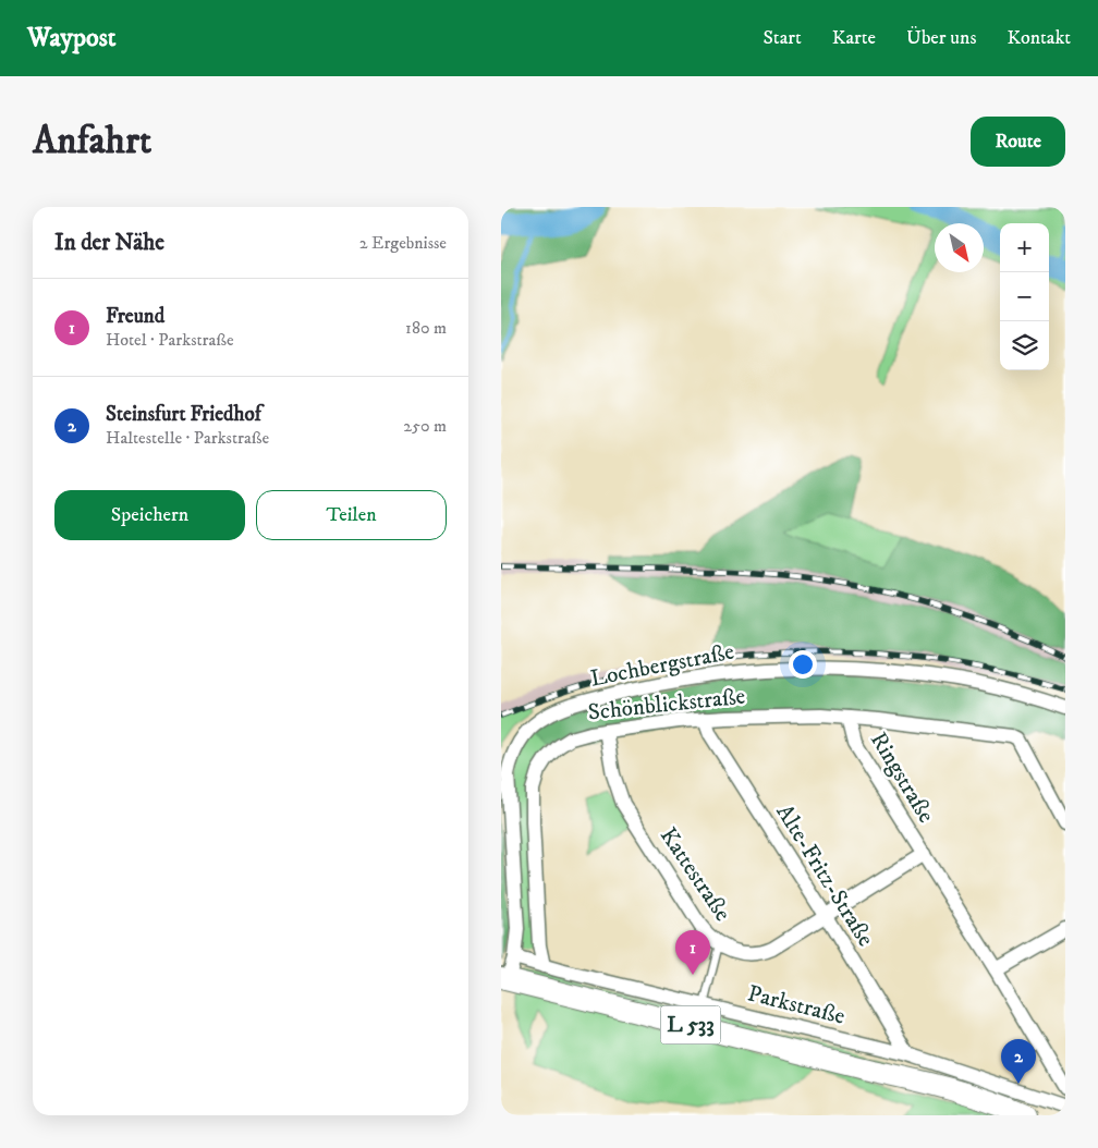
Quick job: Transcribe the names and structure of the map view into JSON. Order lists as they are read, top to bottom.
{
  "streets": {
    "main road": ["L 533"],
    "street": [
      "Lochbergstraße",
      "Schönblickstraße",
      "Ringstraße",
      "Kattestraße",
      "Alte-Fritz-Straße",
      "Parkstraße"
    ]
  },
  "crossings": [
    ["Lochbergstraße", "Parkstraße"],
    ["Lochbergstraße", "L 533"],
    ["Schönblickstraße", "Ringstraße"],
    ["Schönblickstraße", "Kattestraße"],
    ["Schönblickstraße", "Alte-Fritz-Straße"],
    ["Schönblickstraße", "Parkstraße"],
    ["Ringstraße", "Kattestraße"],
    ["Kattestraße", "Alte-Fritz-Straße"],
    ["Alte-Fritz-Straße", "Parkstraße"]
  ],
  "north": "bottom right",
  "page": {
    "header": "Waypost",
    "nav": [
      "Start",
      "Karte",
      "Über uns",
      "Kontakt"
    ],
    "buttons": [
      "Route",
      ["Speichern", "Teilen"]
    ],
    "title": "Anfahrt",
    "heading": ["In der Nähe", "2 Ergebnisse"],
    "map_buttons": ["+", "−"],
    "list": [
      {
        "mark": "1",
        "name": "Freund",
        "note": "Hotel · Parkstraße",
        "value": "180 m"
      },
      {
        "mark": "2",
        "name": "Steinsfurt Friedhof",
        "note": "Haltestelle · Parkstraße",
        "value": "250 m"
      }
    ],
    "pins": ["1", "2"]
  }
}
